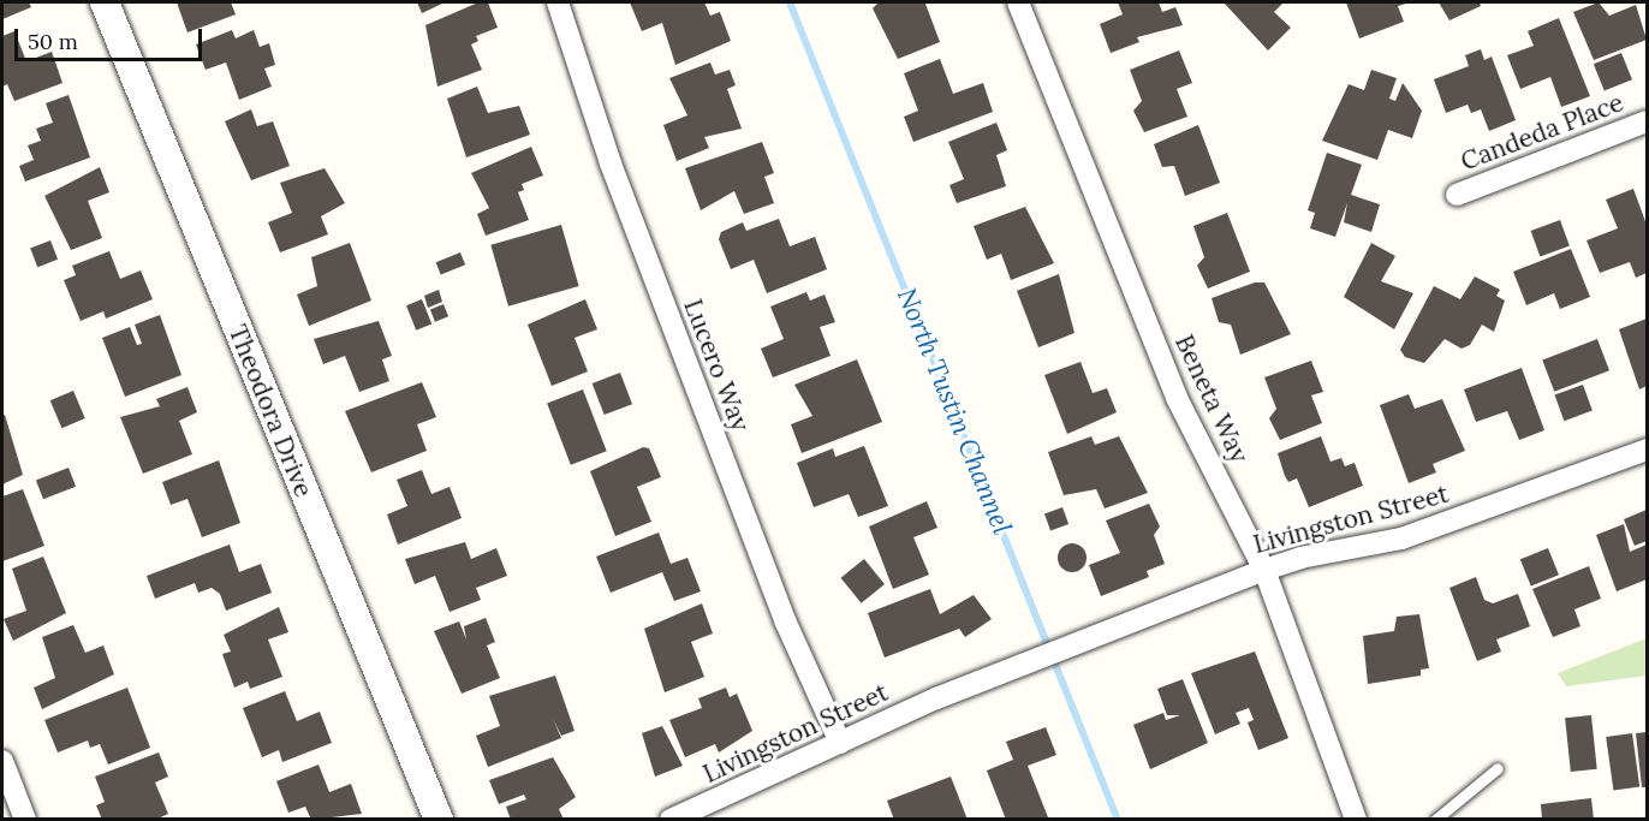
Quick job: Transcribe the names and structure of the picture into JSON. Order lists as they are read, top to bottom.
{
  "streets": {
    "street": [
      "Candeda Place",
      "Lucero Way",
      "Beneta Way",
      "Theodora Drive",
      "Livingston Street"
    ]
  },
  "crossings": [
    ["Lucero Way", "Livingston Street"],
    ["Beneta Way", "Livingston Street"]
  ],
  "water": ["North Tustin Channel"],
  "scale_bar": "50 m"
}
